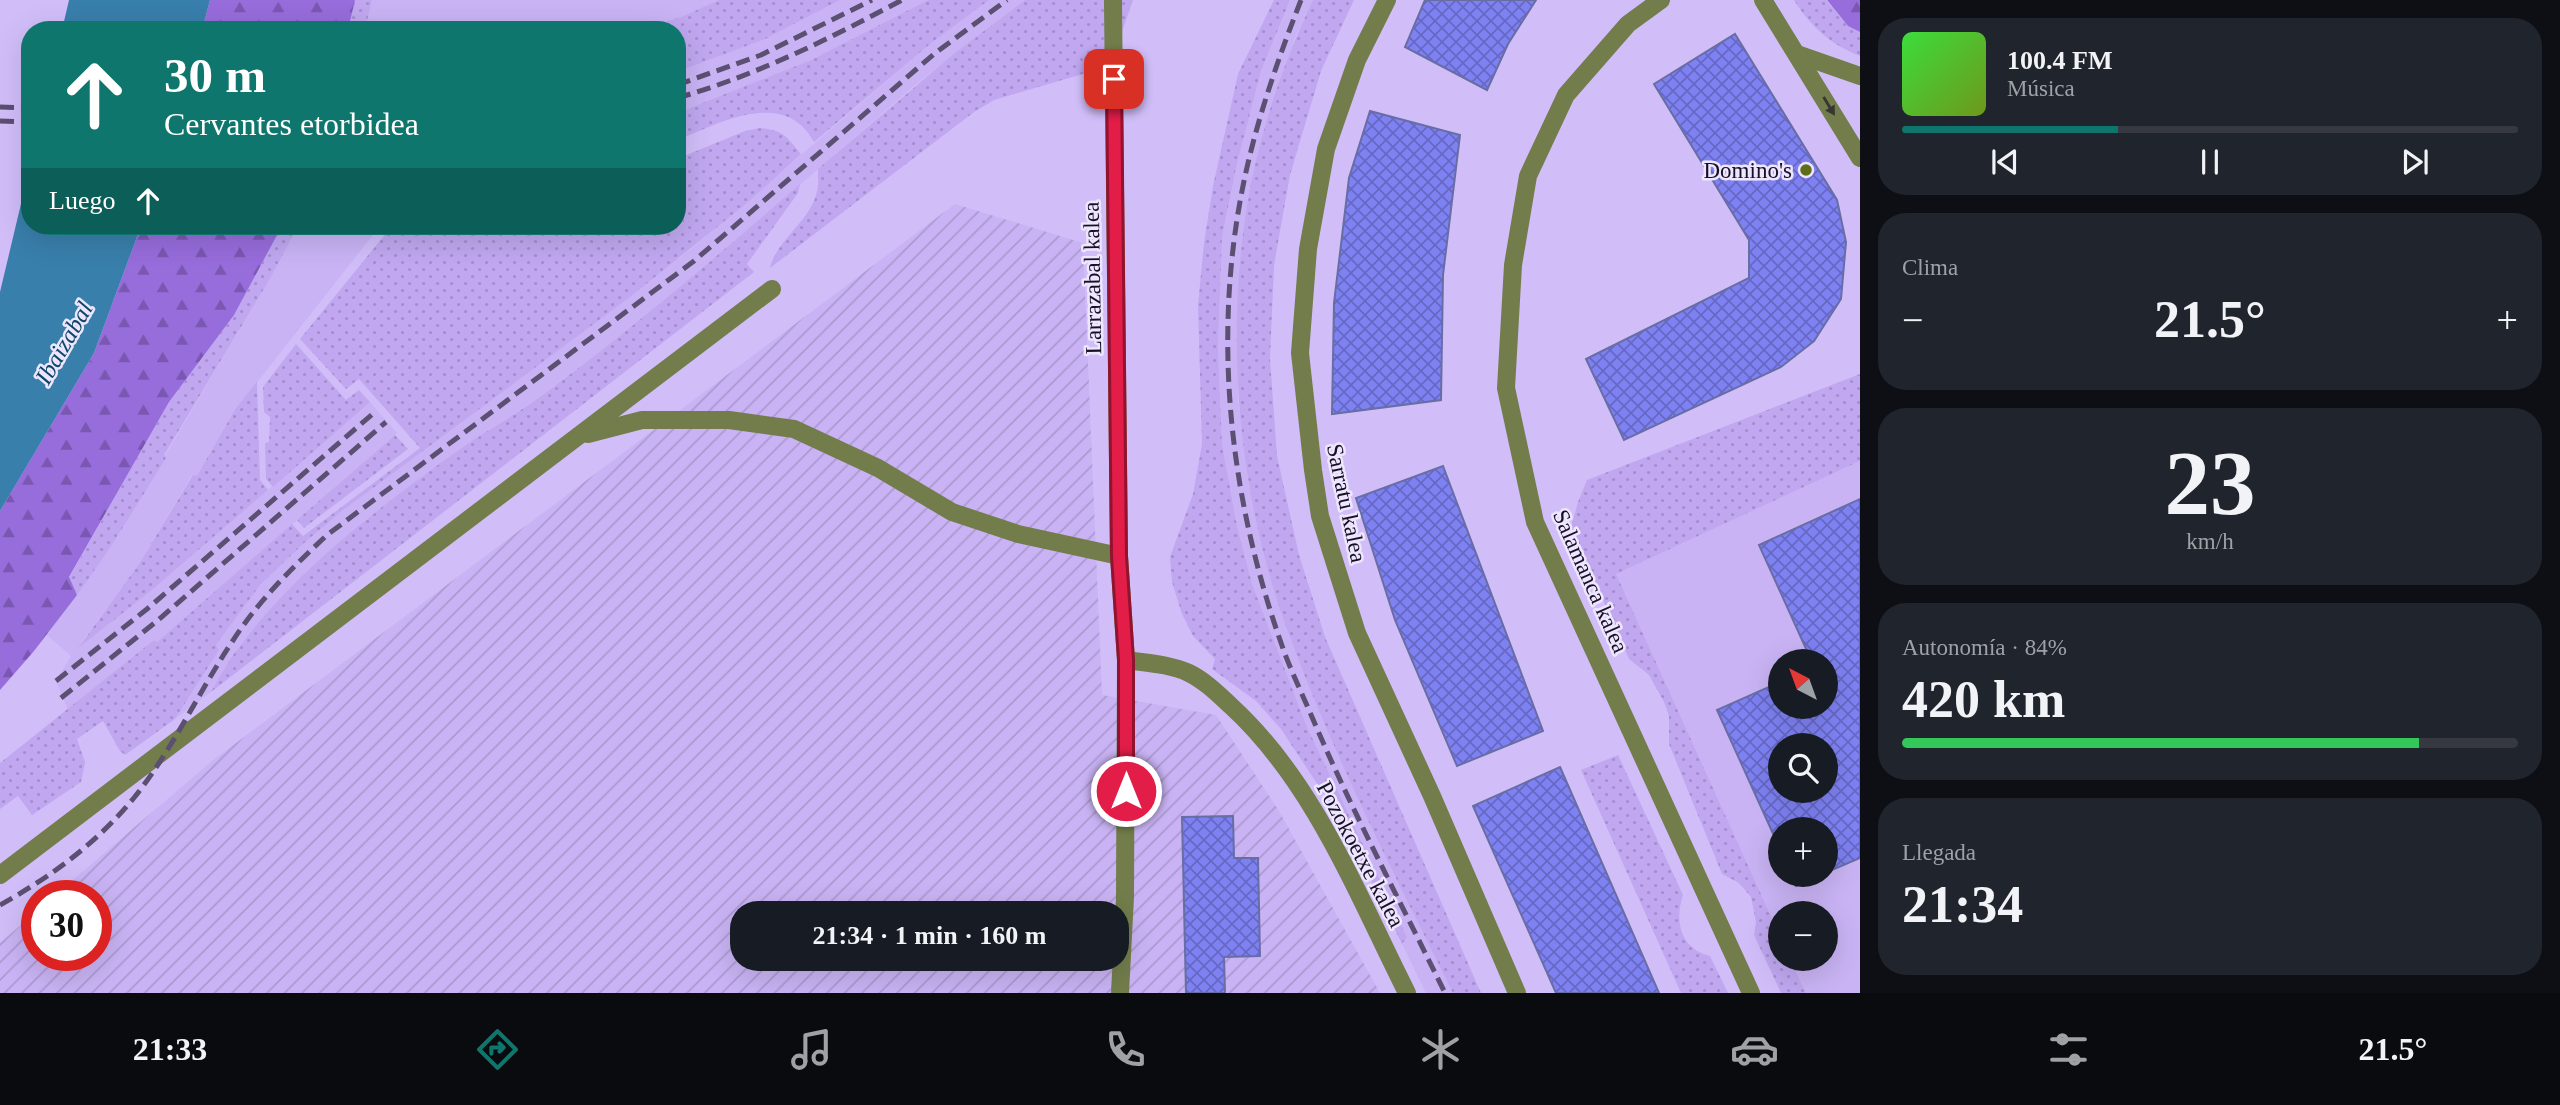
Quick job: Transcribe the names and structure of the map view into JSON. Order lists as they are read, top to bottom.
{
  "streets": {
    "street": [
      "Larrazabal kalea",
      "Sarratu kalea",
      "Salamanca kalea",
      "Pozokoetxe kalea"
    ]
  },
  "crossings": [
    ["Larrazabal kalea", "Pozokoetxe kalea"]
  ],
  "water": ["Ibaizabal"],
  "places": ["Domino's"],
  "north": "top left",
  "page": {
    "turn": ["30 m", "Cervantes etorbidea"],
    "song": ["100.4 FM", "Música"],
    "then": "Luego",
    "tile": [
      "Clima",
      ["23", "km/h"],
      ["Autonomía · 84%", "420 km"],
      ["Llegada", "21:34"]
    ],
    "heat": ["−", "21.5°", "+"],
    "map_buttons": ["+", "−"],
    "limit": "30",
    "trip": "21:34 · 1 min · 160 m",
    "tabs": ["21:33", "21.5°"]
  }
}
